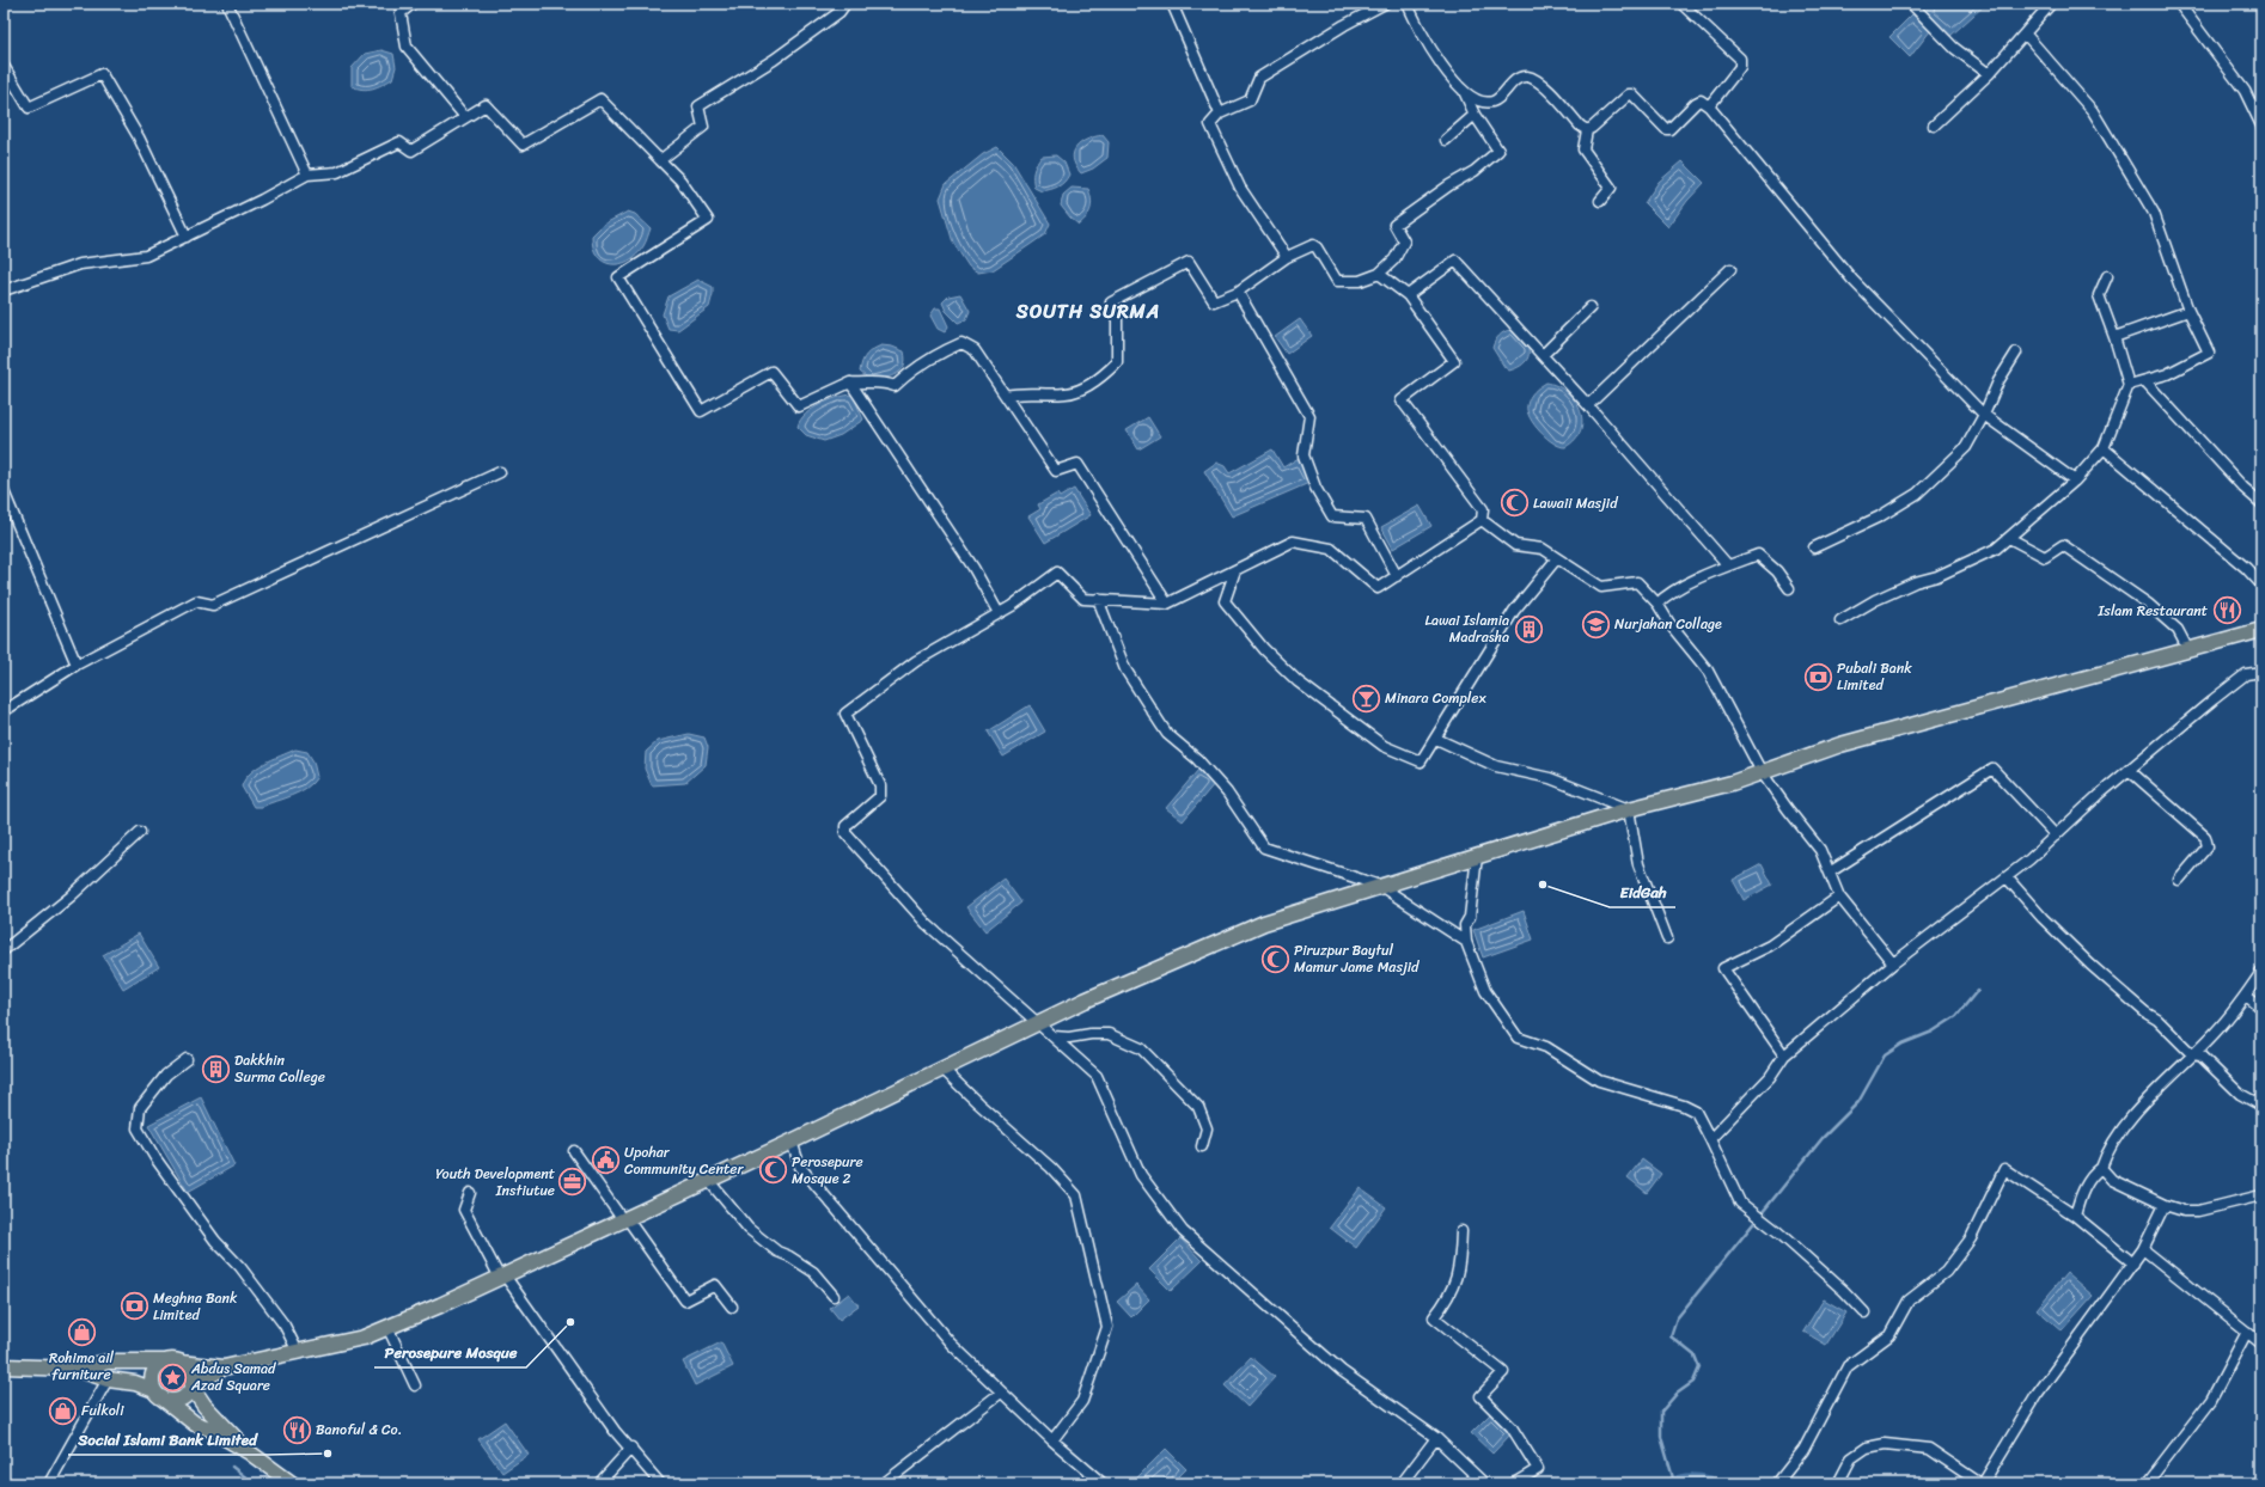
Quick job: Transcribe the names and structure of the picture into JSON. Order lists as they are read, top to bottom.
{
  "districts": ["SOUTH SURMA"],
  "places": {
    "mosque": ["Lawaii Masjid", "Piruzpur Baytul Mamur Jame Masjid", "Perosepure Mosque 2"],
    "restaurant": ["Islam Restaurant", "Banoful & Co."],
    "school or university": ["Nurjahan Collage"],
    "building": ["Lawai Islamia Madrasha", "Dakkhin Surma College"],
    "bank": ["Pubali Bank Limited", "Meghna Bank Limited"],
    "bar": ["Minara Complex"],
    "other": ["EidGah", "Perosepure Mosque", "Social Islami Bank Limited"],
    "public building": ["Upohar Community Center"],
    "office": ["Youth Development Instiutue"],
    "shop": ["Rohima ail furniture", "Fulkoli"],
    "place": ["Abdus Samad Azad Square"]
  }
}
